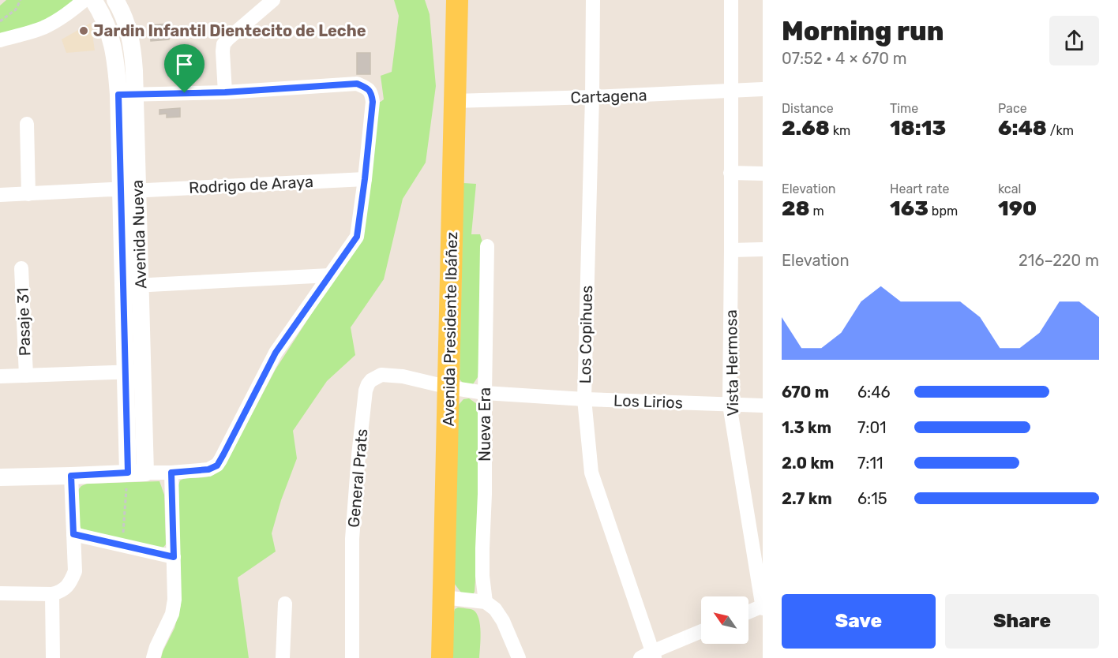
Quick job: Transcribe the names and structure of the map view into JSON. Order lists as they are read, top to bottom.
{
  "streets": {
    "main road": ["Avenida Presidente Ibáñez"],
    "street": [
      "Cartagena",
      "Rodrigo de Araya",
      "Avenida Nueva",
      "Pasaje 31",
      "Los Copihues",
      "Vista Hermosa",
      "Los Lirios",
      "Nueva Era",
      "General Prats"
    ]
  },
  "crossings": [
    ["Cartagena", "Avenida Presidente Ibáñez"],
    ["Cartagena", "Los Copihues"],
    ["Cartagena", "Vista Hermosa"],
    ["Rodrigo de Araya", "Avenida Nueva"],
    ["Avenida Presidente Ibáñez", "Los Lirios"],
    ["Avenida Presidente Ibáñez", "General Prats"],
    ["Los Copihues", "Los Lirios"],
    ["Vista Hermosa", "Los Lirios"],
    ["Los Lirios", "Nueva Era"],
    ["Los Lirios", "General Prats"]
  ],
  "places": ["Jardin Infantil Dientecito de Leche"],
  "north": "top left",
  "page": {
    "heading": ["Morning run", "07:52 · 4 × 670 m"],
    "stats": [
      ["Distance", "2.68 km"],
      ["Time", "18:13"],
      ["Pace", "6:48 /km"],
      ["Elevation", "28 m"],
      ["Heart rate", "163 bpm"],
      ["kcal", "190"]
    ],
    "chart": ["Elevation", "216–220 m"],
    "list": [
      {
        "name": "670 m",
        "note": "6:46"
      },
      {
        "name": "1.3 km",
        "note": "7:01"
      },
      {
        "name": "2.0 km",
        "note": "7:11"
      },
      {
        "name": "2.7 km",
        "note": "6:15"
      }
    ],
    "buttons": ["Save", "Share"]
  }
}
